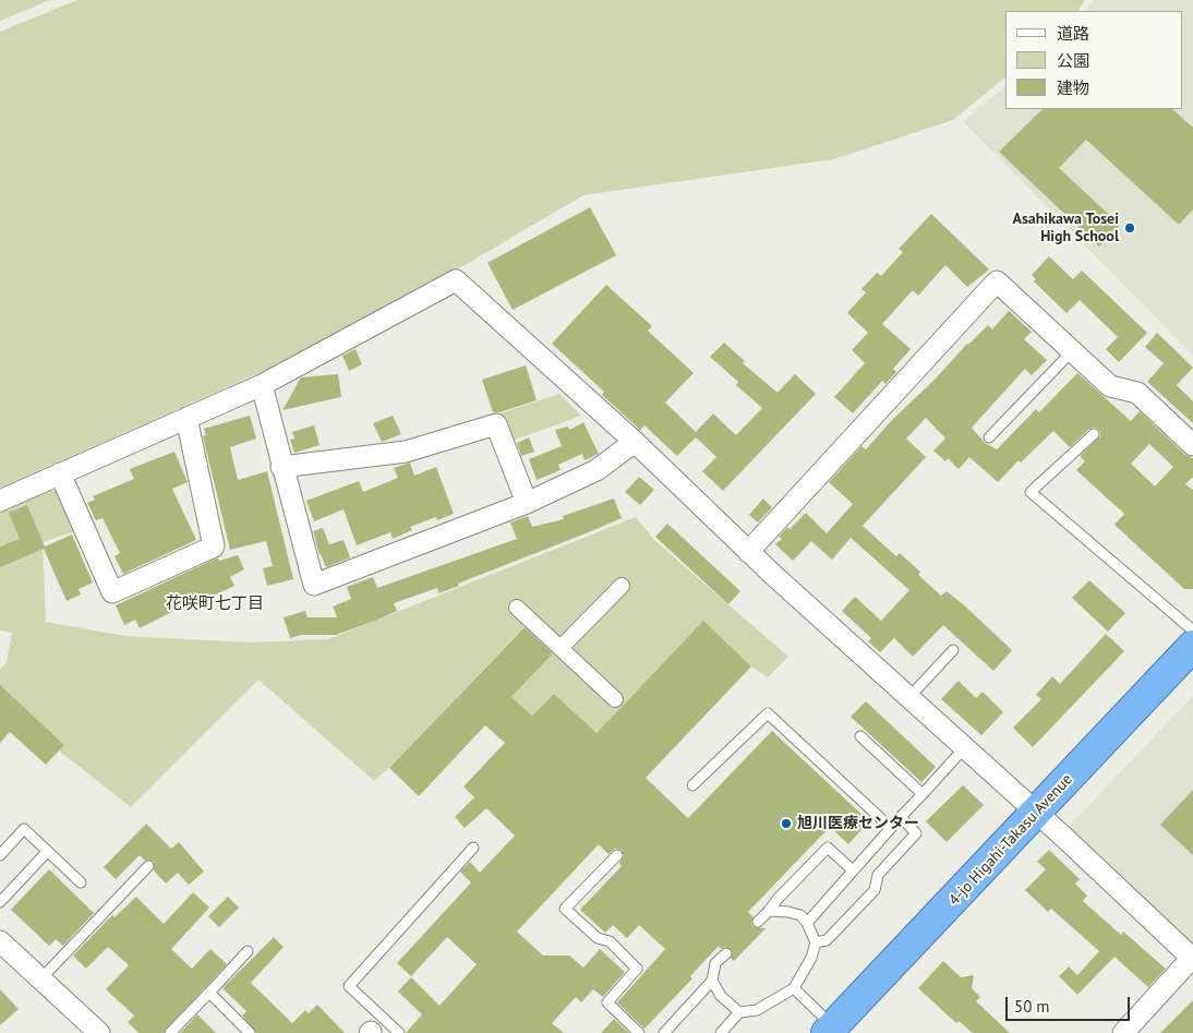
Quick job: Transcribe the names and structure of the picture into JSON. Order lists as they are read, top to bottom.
{
  "streets": {
    "highway": ["4-jo Higahi-Takasu Avenue"]
  },
  "districts": ["花咲町七丁目"],
  "places": ["Asahikawa Tosei High School", "旭川医療センター"],
  "legend": ["道路", "公園", "建物"],
  "scale_bar": "50 m"
}
